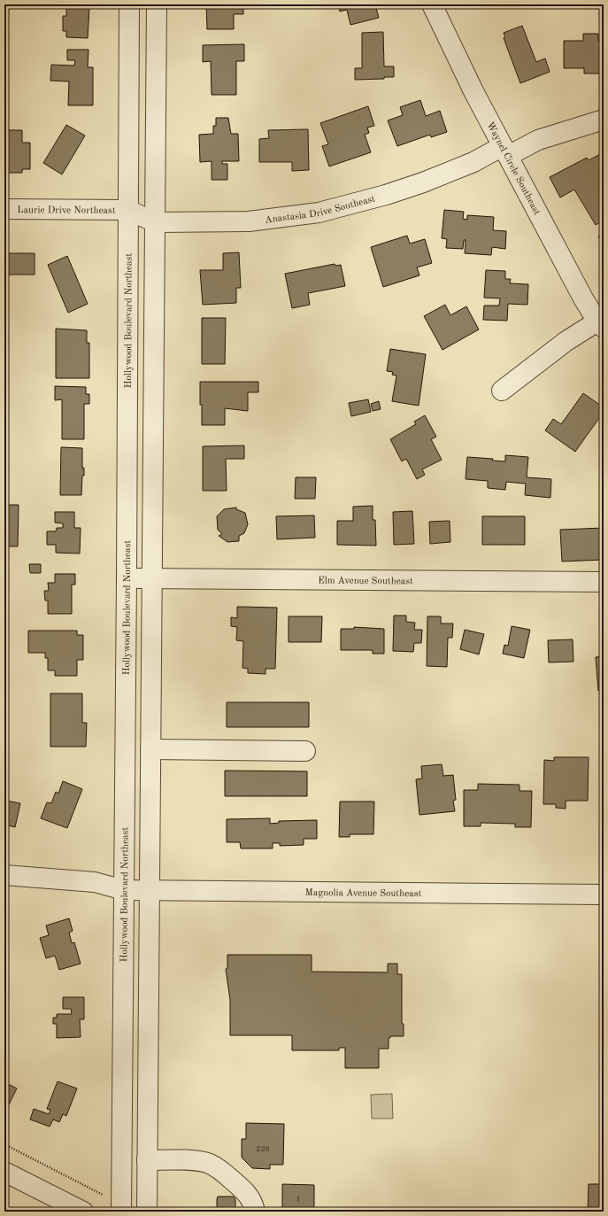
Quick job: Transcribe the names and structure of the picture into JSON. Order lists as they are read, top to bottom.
{
  "streets": {
    "street": [
      "Waynel Circle Southeast",
      "Anastasia Drive Southeast",
      "Laurie Drive Northeast",
      "Hollywood Boulevard Northeast",
      "Elm Avenue Southeast",
      "Magnolia Avenue Southeast"
    ]
  },
  "crossings": [
    ["Waynel Circle Southeast", "Anastasia Drive Southeast"],
    ["Anastasia Drive Southeast", "Laurie Drive Northeast"],
    ["Anastasia Drive Southeast", "Hollywood Boulevard Northeast"],
    ["Laurie Drive Northeast", "Hollywood Boulevard Northeast"],
    ["Hollywood Boulevard Northeast", "Elm Avenue Southeast"],
    ["Hollywood Boulevard Northeast", "Magnolia Avenue Southeast"]
  ],
  "house_numbers": ["226", "1"]
}
